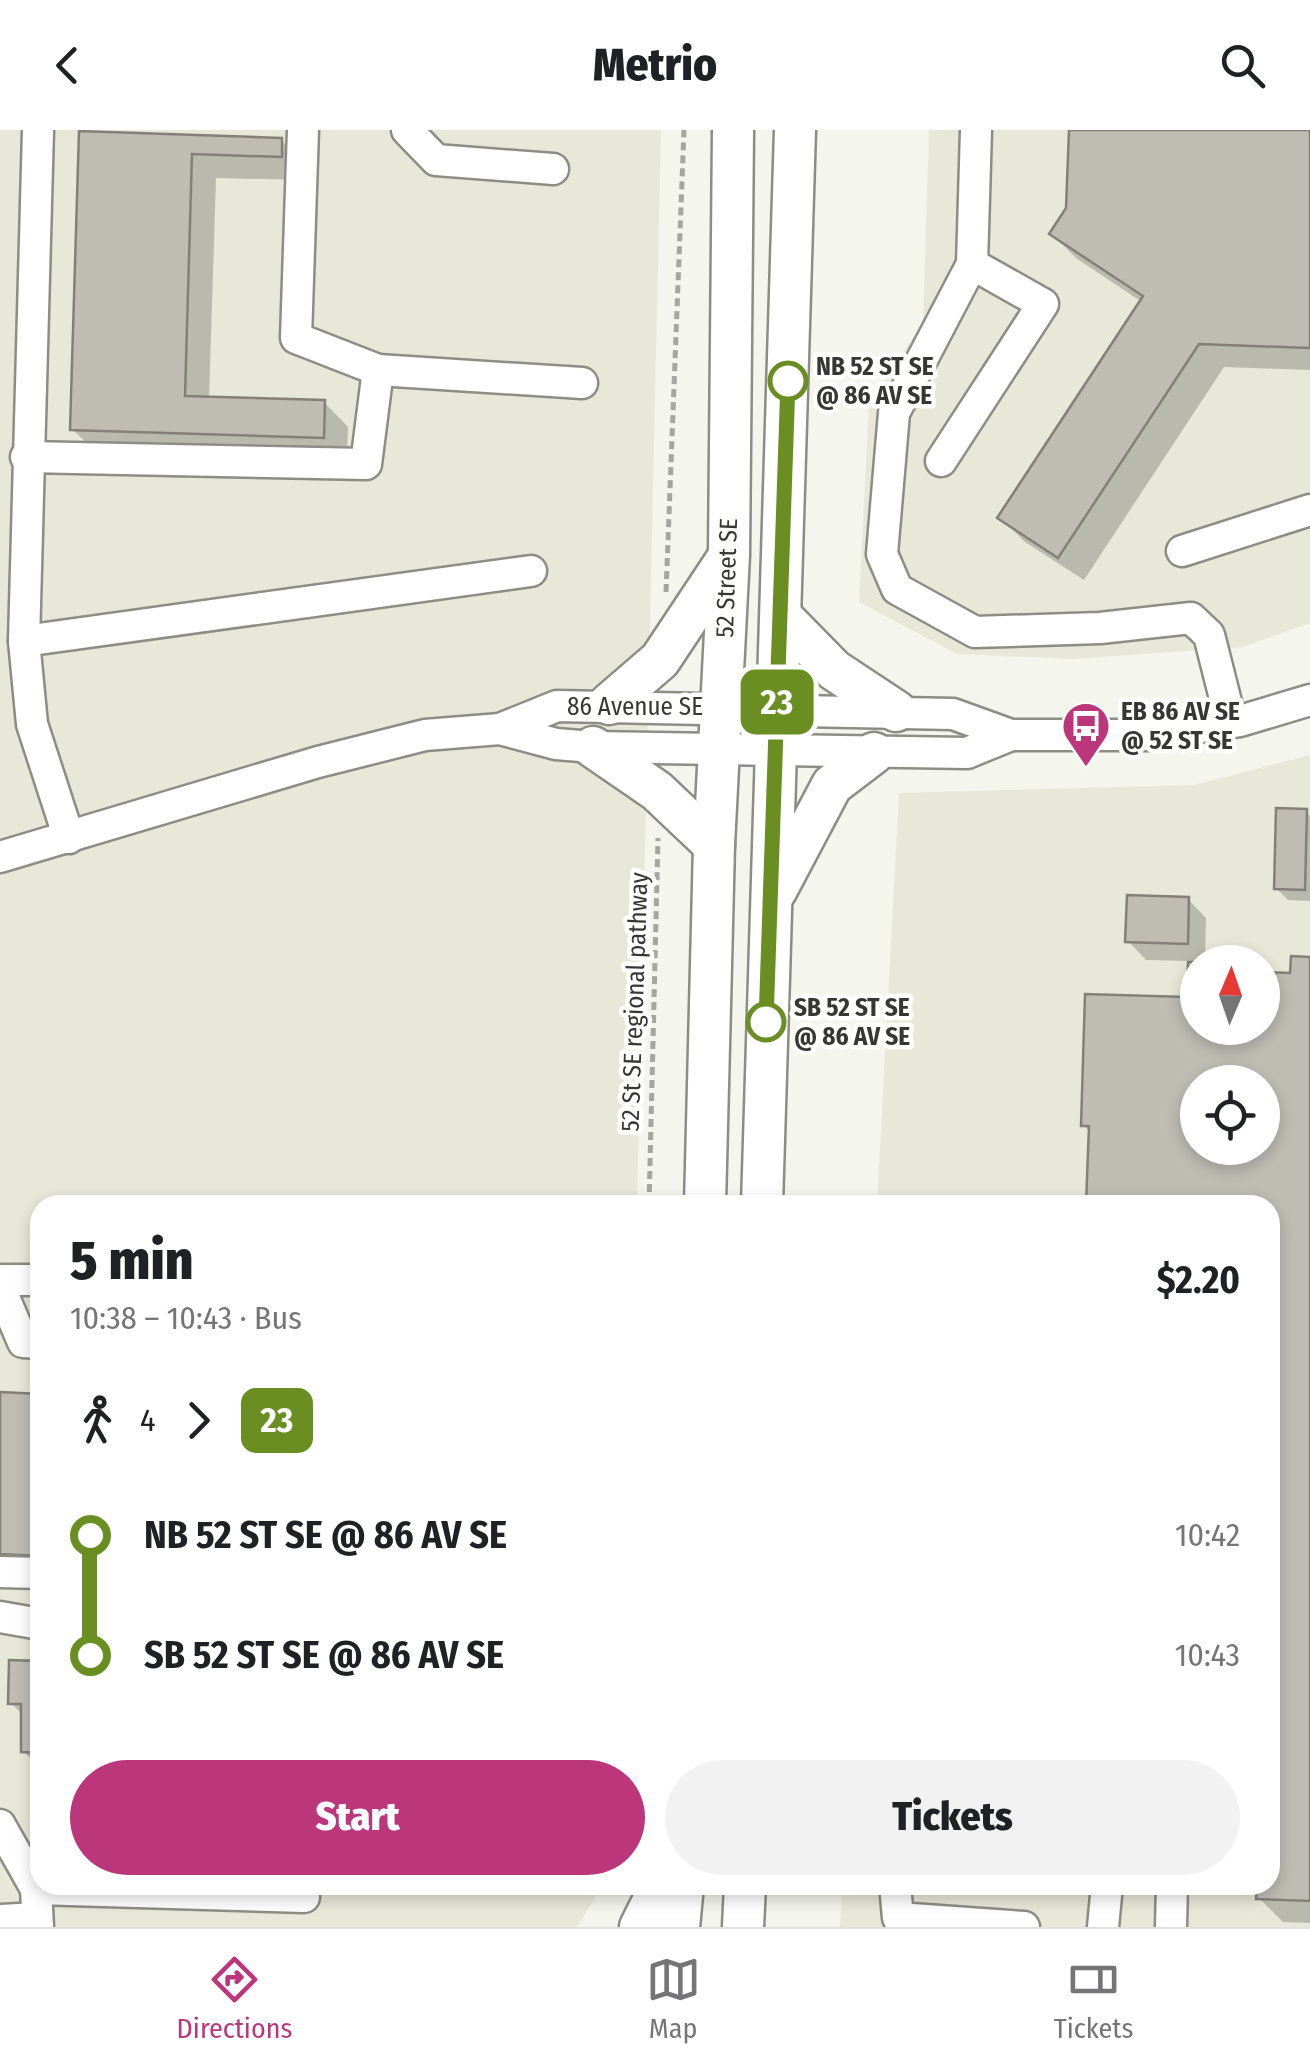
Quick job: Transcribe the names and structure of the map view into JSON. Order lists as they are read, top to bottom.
{
  "streets": {
    "main road": ["52 Street SE"],
    "street": ["86 Avenue SE"],
    "path": ["52 St SE regional pathway"]
  },
  "crossings": [
    ["52 Street SE", "86 Avenue SE"]
  ],
  "places": {
    "other": ["NB 52 ST SE @ 86 AV SE", "SB 52 ST SE @ 86 AV SE"],
    "bus stop": ["EB 86 AV SE @ 52 ST SE"]
  },
  "lines": ["bus line 23"],
  "north": "top",
  "page": {
    "header": "Metrio",
    "on_map": "23",
    "heading": ["5 min", "10:38 – 10:43 · Bus", "$2.20"],
    "legs": ["4", "23"],
    "list": [
      {
        "name": "NB 52 ST SE @ 86 AV SE",
        "value": "10:42"
      },
      {
        "name": "SB 52 ST SE @ 86 AV SE",
        "value": "10:43"
      }
    ],
    "buttons": ["Start", "Tickets"],
    "tabs": ["Directions", "Map", "Tickets"]
  }
}
